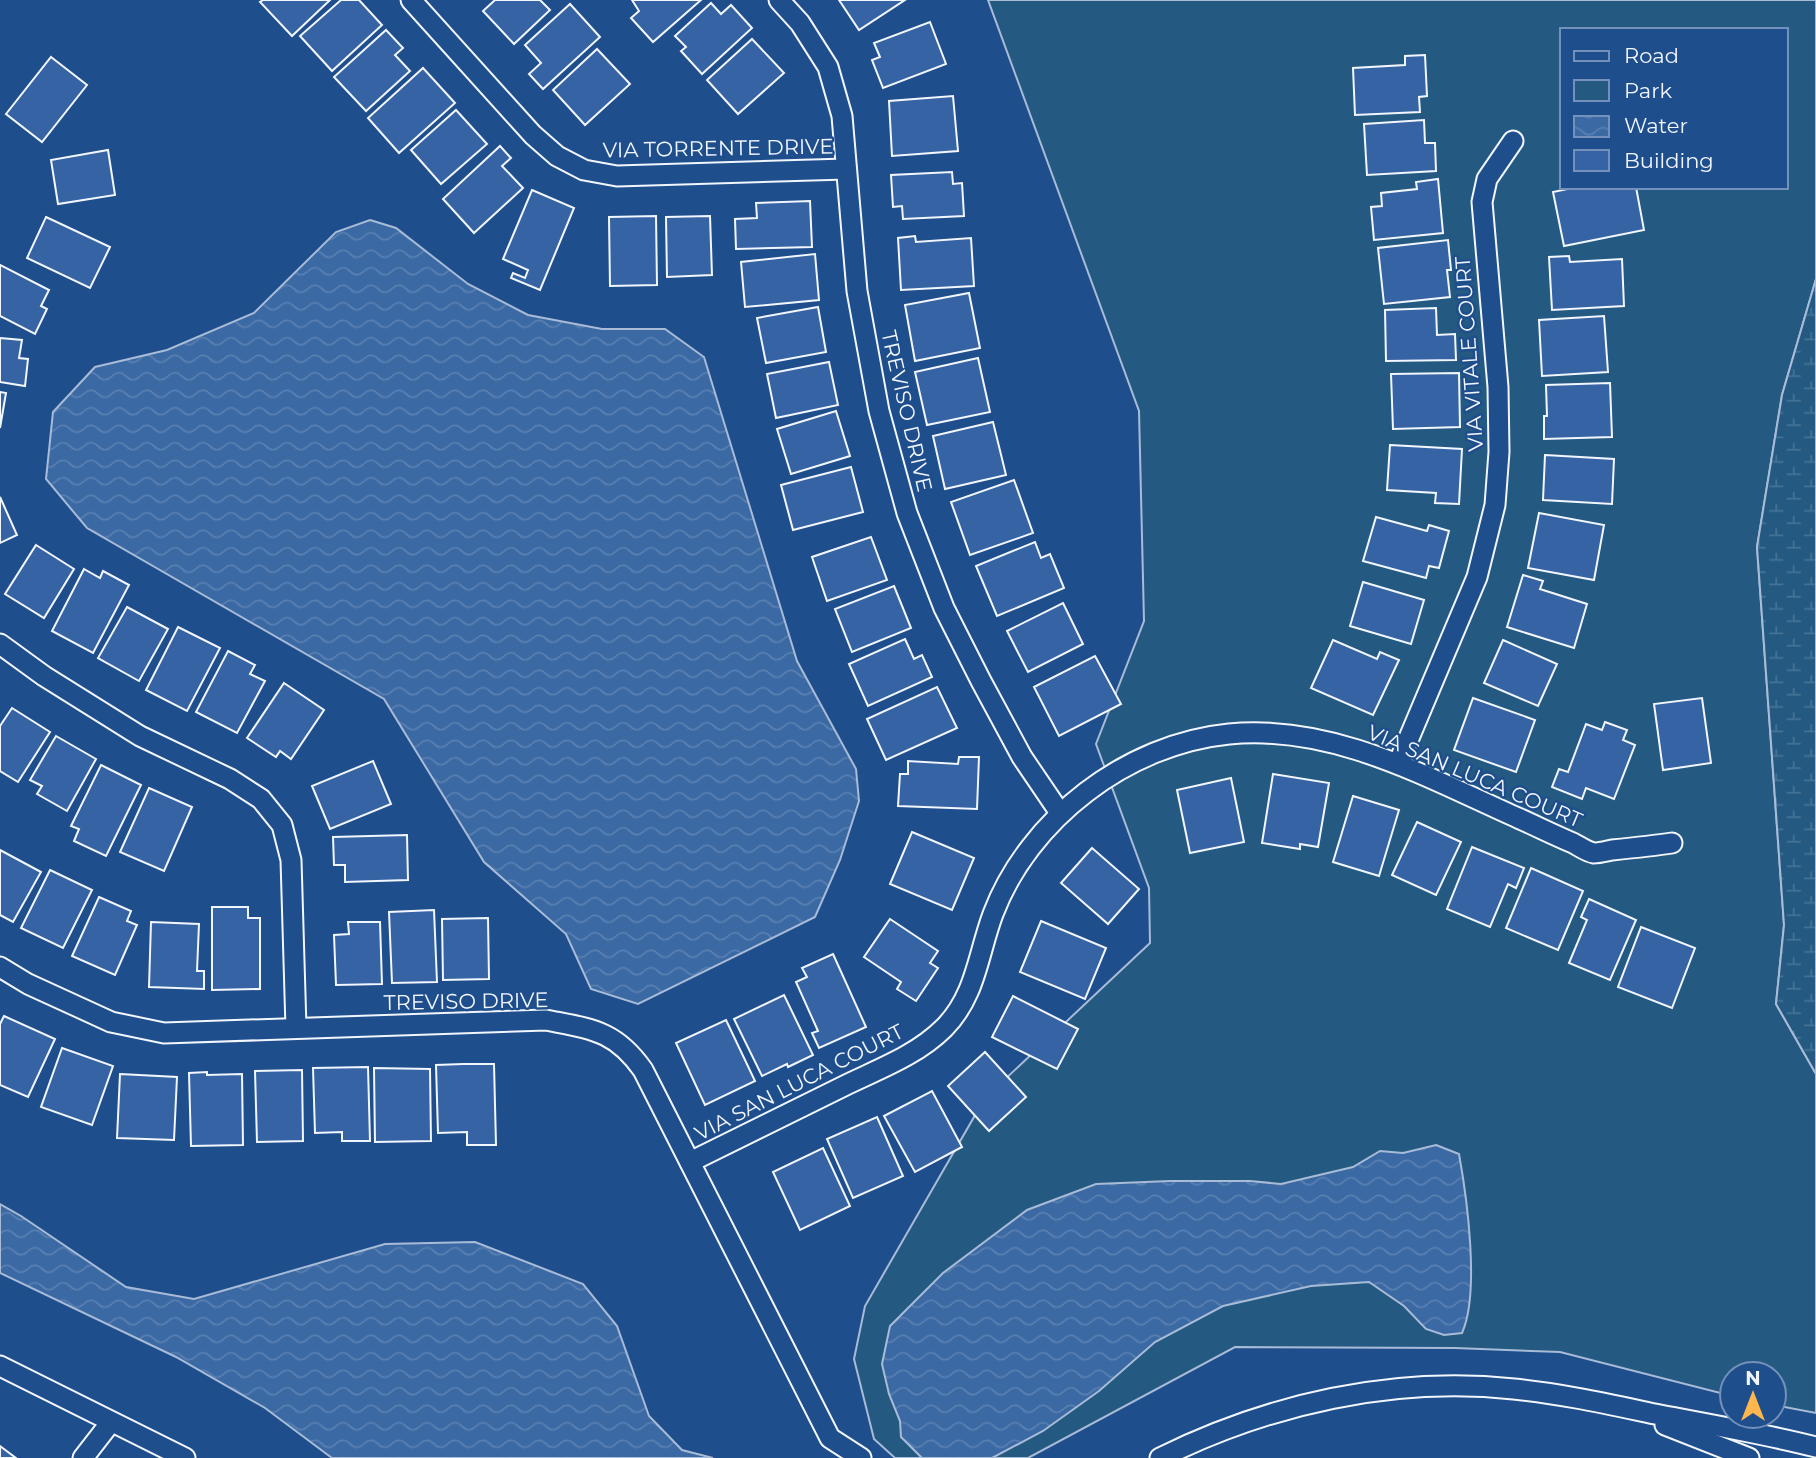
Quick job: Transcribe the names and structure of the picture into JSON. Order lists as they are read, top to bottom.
{
  "streets": {
    "street": [
      "VIA TORRENTE DRIVE",
      "VIA VITALE COURT",
      "TREVISO DRIVE",
      "VIA SAN LUCA COURT"
    ]
  },
  "crossings": [
    ["VIA TORRENTE DRIVE", "TREVISO DRIVE"],
    ["VIA VITALE COURT", "VIA SAN LUCA COURT"],
    ["TREVISO DRIVE", "VIA SAN LUCA COURT"]
  ],
  "legend": [
    "Road",
    "Park",
    "Water",
    "Building"
  ],
  "north": "top"
}
